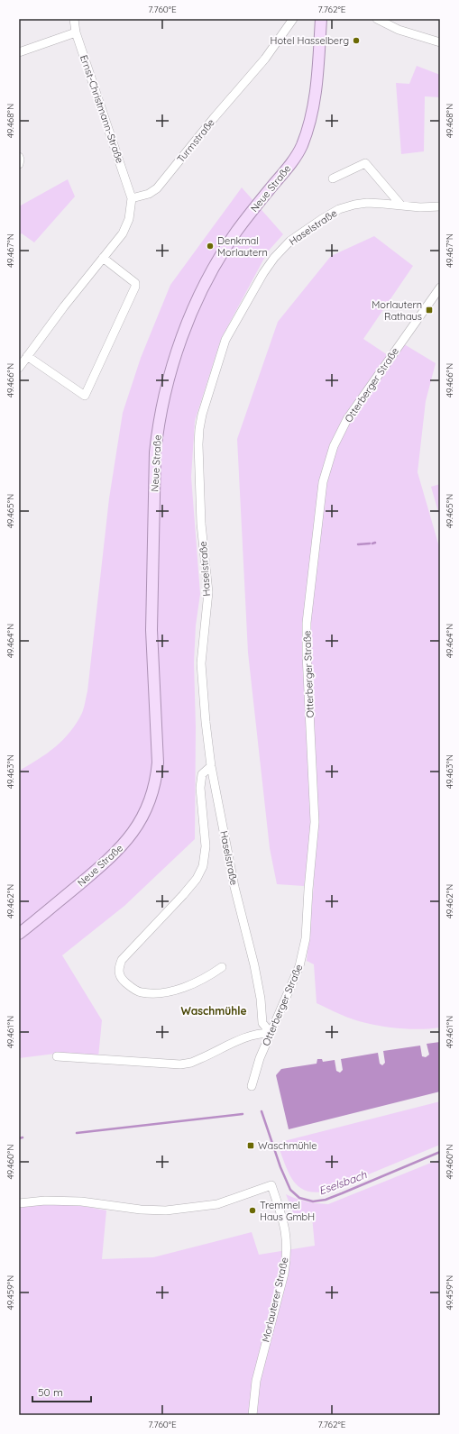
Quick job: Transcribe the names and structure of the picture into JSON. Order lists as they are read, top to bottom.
{
  "streets": {
    "main road": ["Neue Straße"],
    "street": [
      "Ernst-Christmann-Straße",
      "Turmstraße",
      "Haselstraße",
      "Otterberger Straße",
      "Morlauterer Straße"
    ]
  },
  "crossings": [
    ["Ernst-Christmann-Straße", "Turmstraße"],
    ["Haselstraße", "Otterberger Straße"]
  ],
  "districts": ["Waschmühle"],
  "water": ["Eselsbach"],
  "places": {
    "other": ["Hotel Hasselberg", "Denkmal Morlautern", "Tremmel Haus GmbH"],
    "transit": ["Morlautern Rathaus", "Waschmühle"]
  },
  "scale_bar": "50 m",
  "coordinates": [
    "7.760°E",
    "7.762°E",
    "49.468°N",
    "49.467°N",
    "49.466°N",
    "49.465°N",
    "49.464°N",
    "49.463°N",
    "49.462°N",
    "49.461°N",
    "49.460°N",
    "49.459°N"
  ]
}
